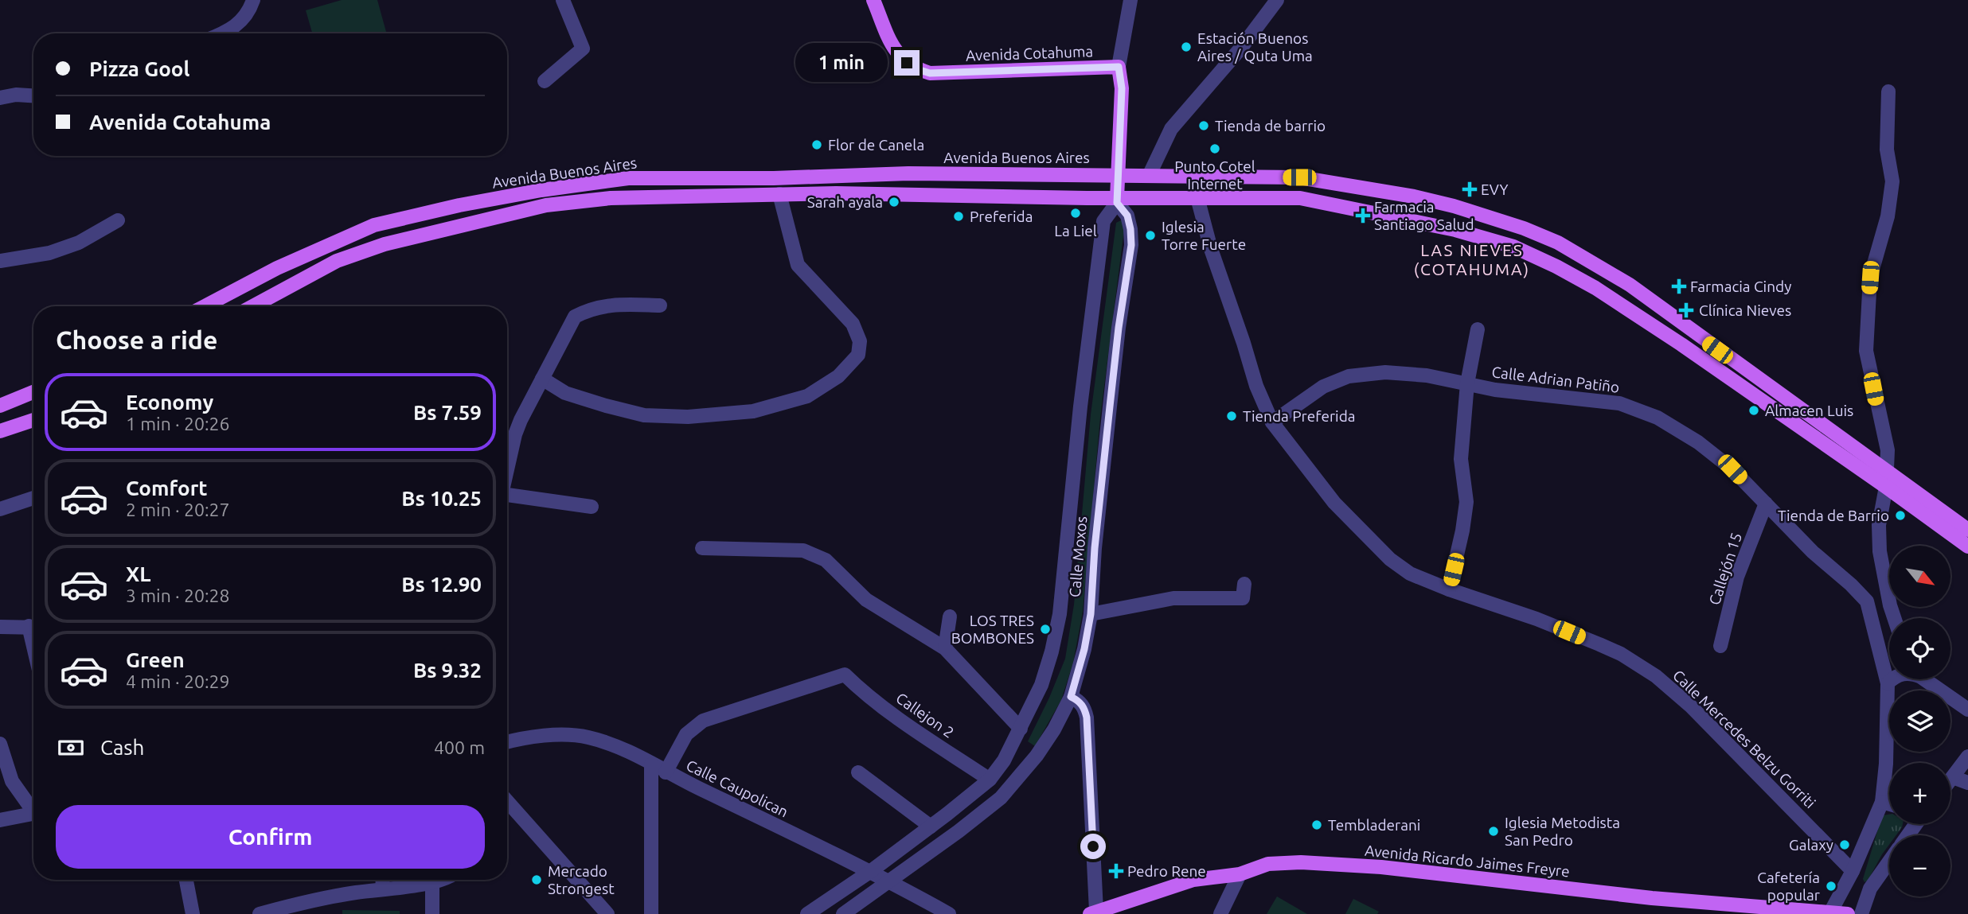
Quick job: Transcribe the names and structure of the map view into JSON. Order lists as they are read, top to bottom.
{
  "streets": {
    "main road": [
      "Avenida Cotahuma",
      "Avenida Buenos Aires",
      "Calle Moxos",
      "Avenida Ricardo Jaimes Freyre"
    ],
    "street": [
      "Calle Adrian Patiño",
      "Callejón 15",
      "Callejon 2",
      "Calle Mercedes Belzu Gorriti",
      "Calle Caupolican"
    ]
  },
  "crossings": [
    ["Avenida Buenos Aires", "Calle Moxos"],
    ["Avenida Buenos Aires", "Calle Mercedes Belzu Gorriti"],
    ["Calle Adrian Patiño", "Callejón 15"],
    ["Calle Adrian Patiño", "Calle Mercedes Belzu Gorriti"],
    ["Calle Moxos", "Callejon 2"],
    ["Calle Moxos", "Calle Caupolican"],
    ["Callejon 2", "Calle Caupolican"]
  ],
  "districts": ["LAS NIEVES (COTAHUMA)"],
  "places": {
    "other": [
      "Estación Buenos Aires / Quta Uma",
      "Tienda de barrio",
      "Flor de Canela",
      "Punto Cotel Internet",
      "Sarah ayala",
      "La Liel",
      "Preferida",
      "Iglesia Torre Fuerte",
      "Almacen Luis",
      "Tienda Preferida",
      "Tienda de Barrio",
      "LOS TRES BOMBONES",
      "Tembladerani",
      "Iglesia Metodista San Pedro",
      "Galaxy",
      "Mercado Strongest",
      "Cafetería popular"
    ],
    "health": [
      "EVY",
      "Farmacia Santiago Salud",
      "Farmacia Cindy",
      "Clínica Nieves",
      "Pedro Rene"
    ]
  },
  "north": "bottom right",
  "page": {
    "banner": ["Pizza Gool", "Avenida Cotahuma"],
    "bubble": "1 min",
    "heading": "Choose a ride",
    "list": [
      {
        "name": "Economy",
        "note": "1 min · 20:26",
        "value": "Bs 7.59"
      },
      {
        "name": "Comfort",
        "note": "2 min · 20:27",
        "value": "Bs 10.25"
      },
      {
        "name": "XL",
        "note": "3 min · 20:28",
        "value": "Bs 12.90"
      },
      {
        "name": "Green",
        "note": "4 min · 20:29",
        "value": "Bs 9.32"
      }
    ],
    "map_buttons": ["+", "−"],
    "pay": ["Cash", "400 m"],
    "buttons": "Confirm"
  }
}
